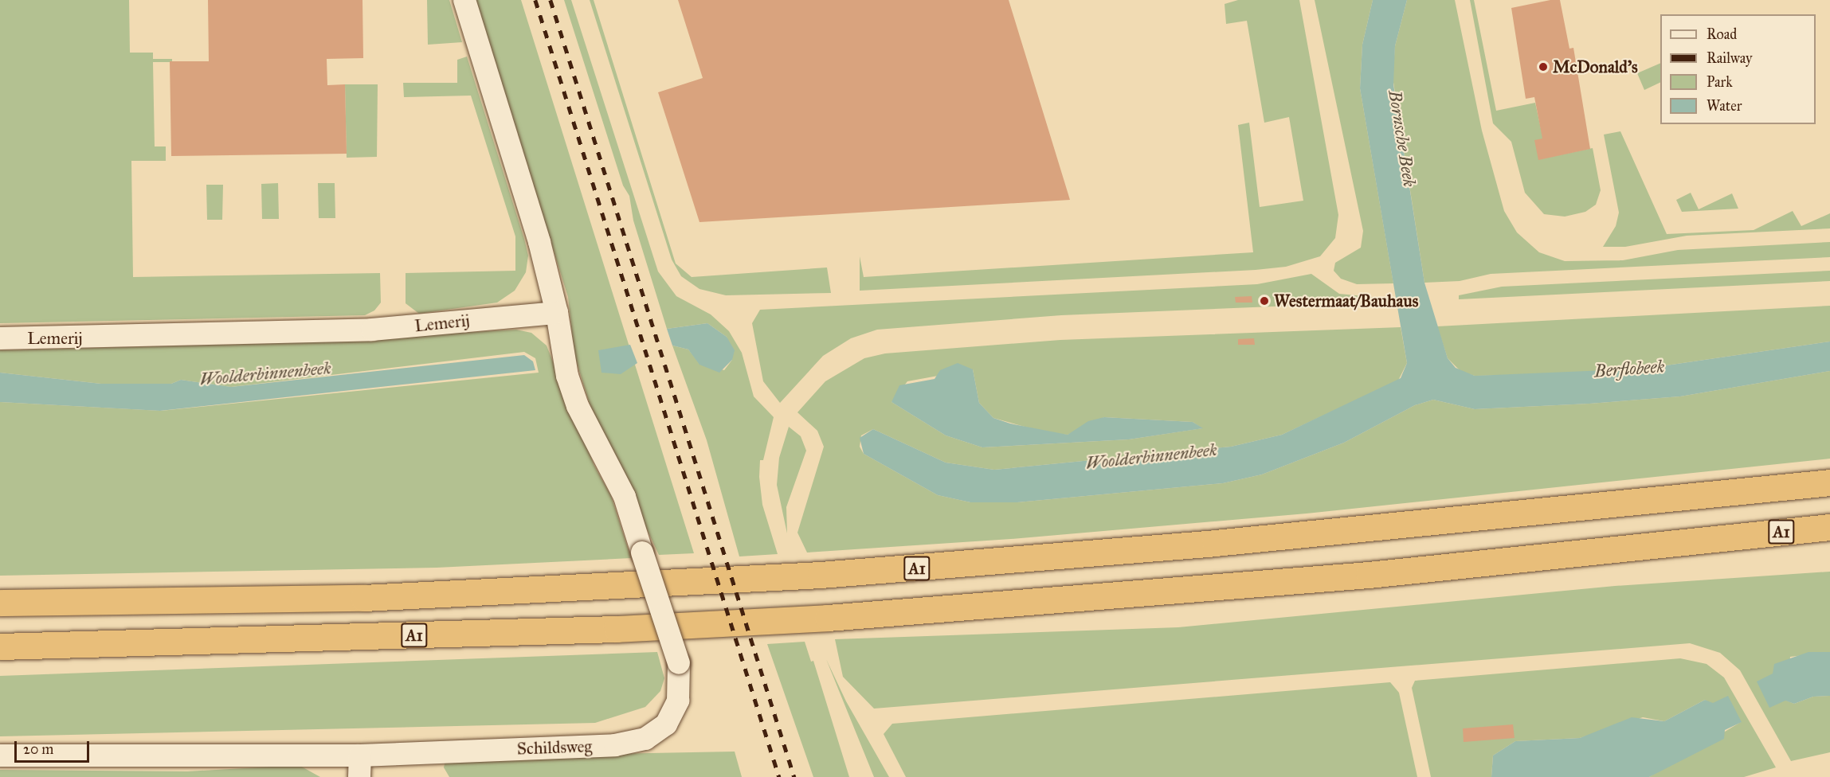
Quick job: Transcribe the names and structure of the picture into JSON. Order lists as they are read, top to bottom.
{
  "streets": {
    "highway": ["A1"],
    "street": ["Lemerij", "Schildsweg"]
  },
  "crossings": [
    ["Lemerij", "Schildsweg"]
  ],
  "water": ["Bornsche Beek", "Berflobeek", "Woolderbinnenbeek"],
  "places": ["McDonald's", "Westermaat/Bauhaus"],
  "legend": [
    "Road",
    "Railway",
    "Park",
    "Water"
  ],
  "scale_bar": "20 m"
}
